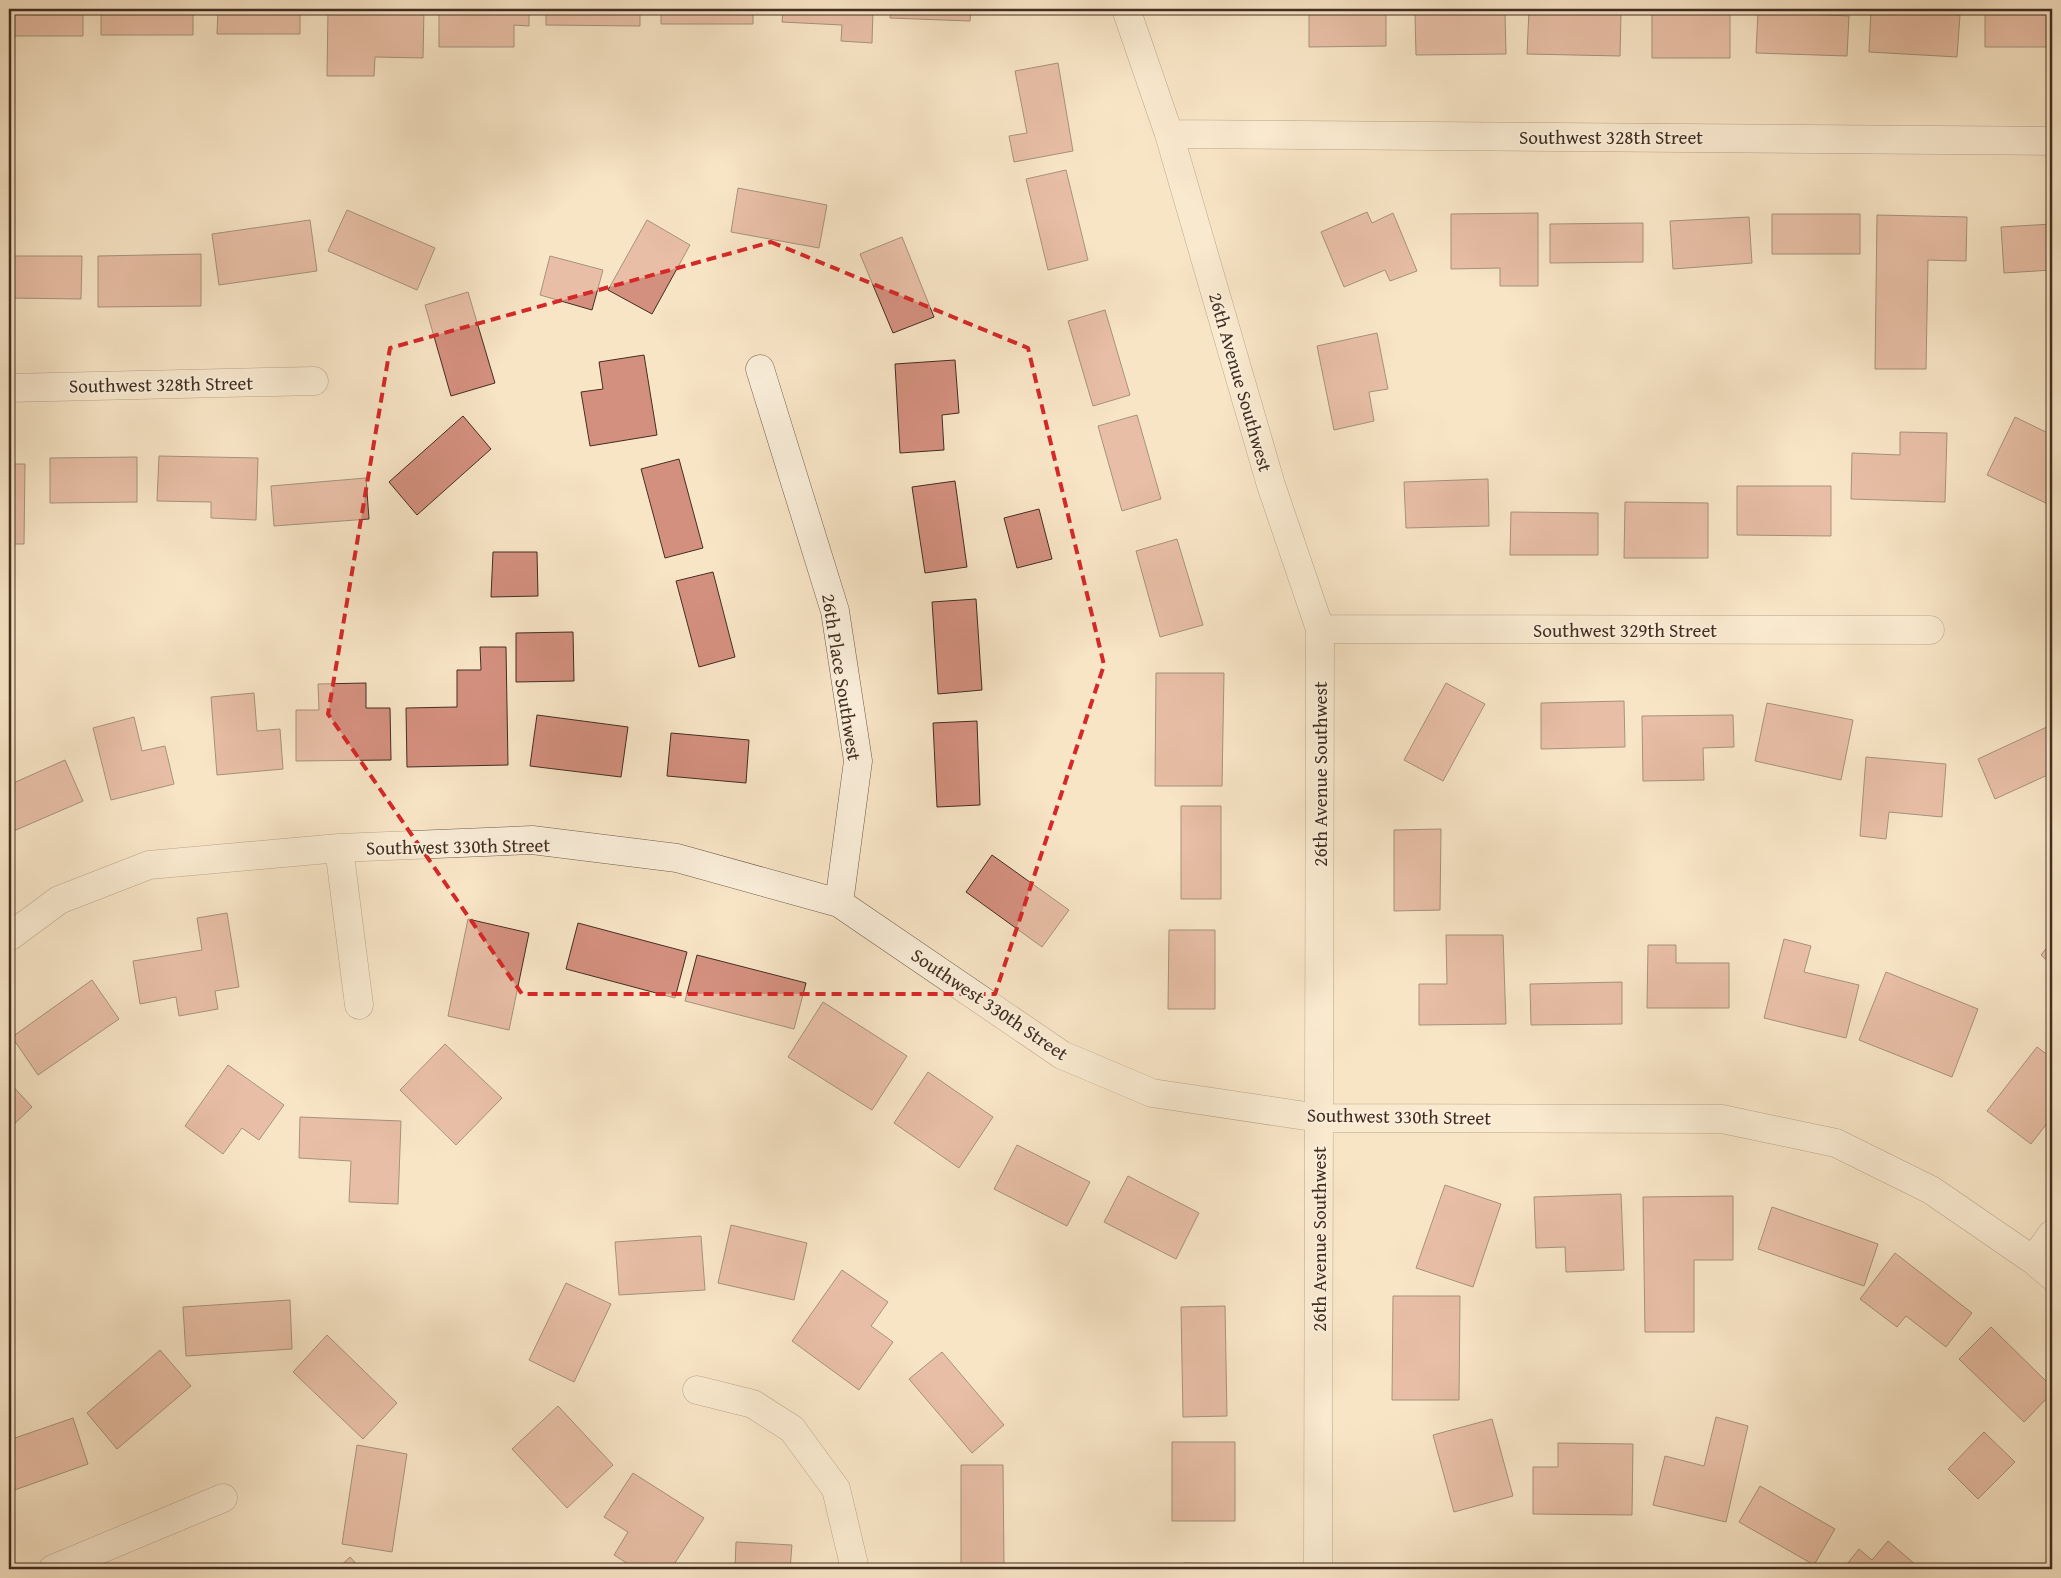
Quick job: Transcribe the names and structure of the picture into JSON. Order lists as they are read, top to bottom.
{
  "streets": {
    "street": [
      "Southwest 328th Street",
      "26th Avenue Southwest",
      "Southwest 329th Street",
      "26th Place Southwest",
      "Southwest 330th Street"
    ]
  },
  "crossings": [
    ["Southwest 328th Street", "26th Avenue Southwest"],
    ["26th Avenue Southwest", "Southwest 329th Street"],
    ["26th Avenue Southwest", "Southwest 330th Street"],
    ["26th Place Southwest", "Southwest 330th Street"]
  ]
}
